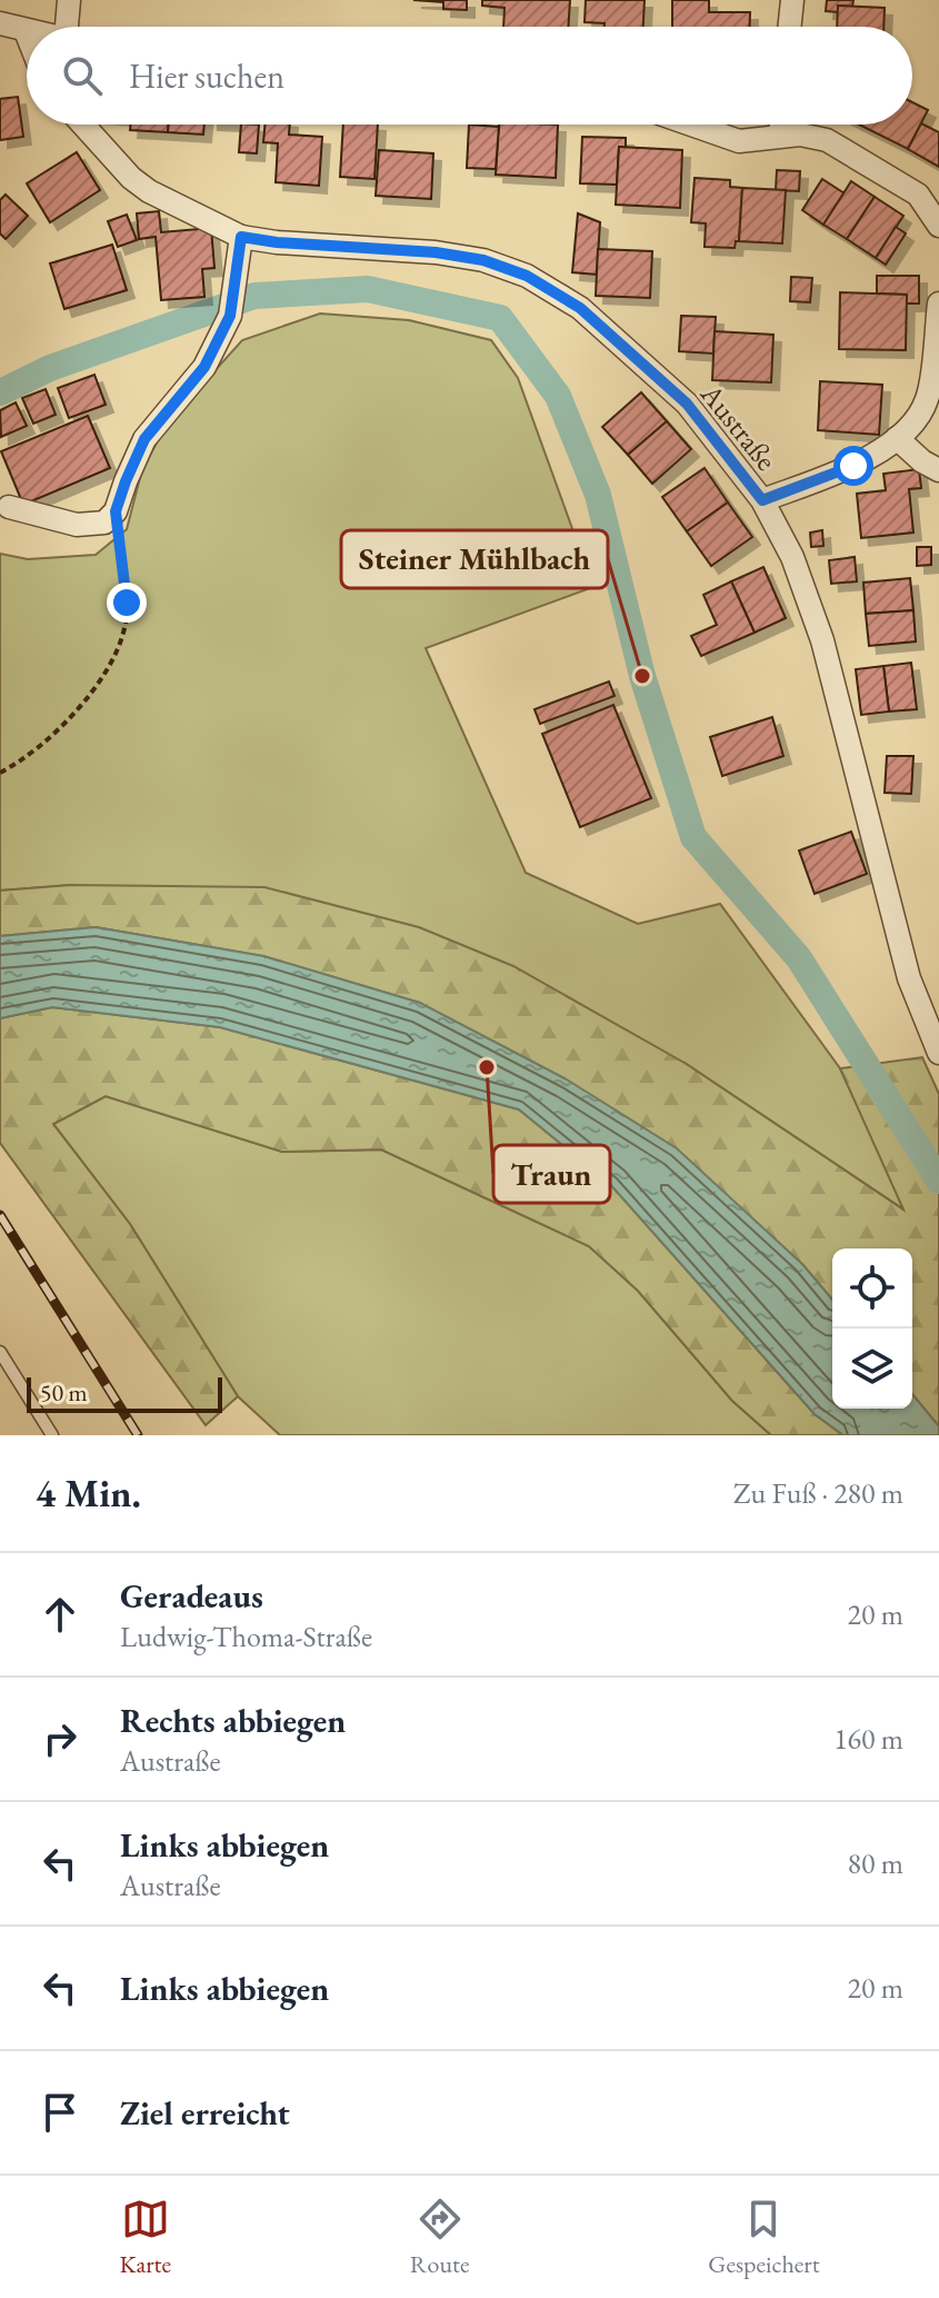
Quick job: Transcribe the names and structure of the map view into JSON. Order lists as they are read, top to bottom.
{
  "streets": {
    "street": ["Austraße"]
  },
  "places": ["Steiner Mühlbach", "Traun"],
  "scale_bar": "50 m",
  "page": {
    "search": "Hier suchen",
    "scale": "50 m",
    "heading": ["4 Min.", "Zu Fuß · 280 m"],
    "list": [
      ["Geradeaus", "Ludwig-Thoma-Straße", "20 m"],
      ["Rechts abbiegen", "Austraße", "160 m"],
      ["Links abbiegen", "Austraße", "80 m"],
      ["Links abbiegen", "20 m"],
      "Ziel erreicht"
    ],
    "nav": ["Karte", "Route", "Gespeichert"]
  }
}
